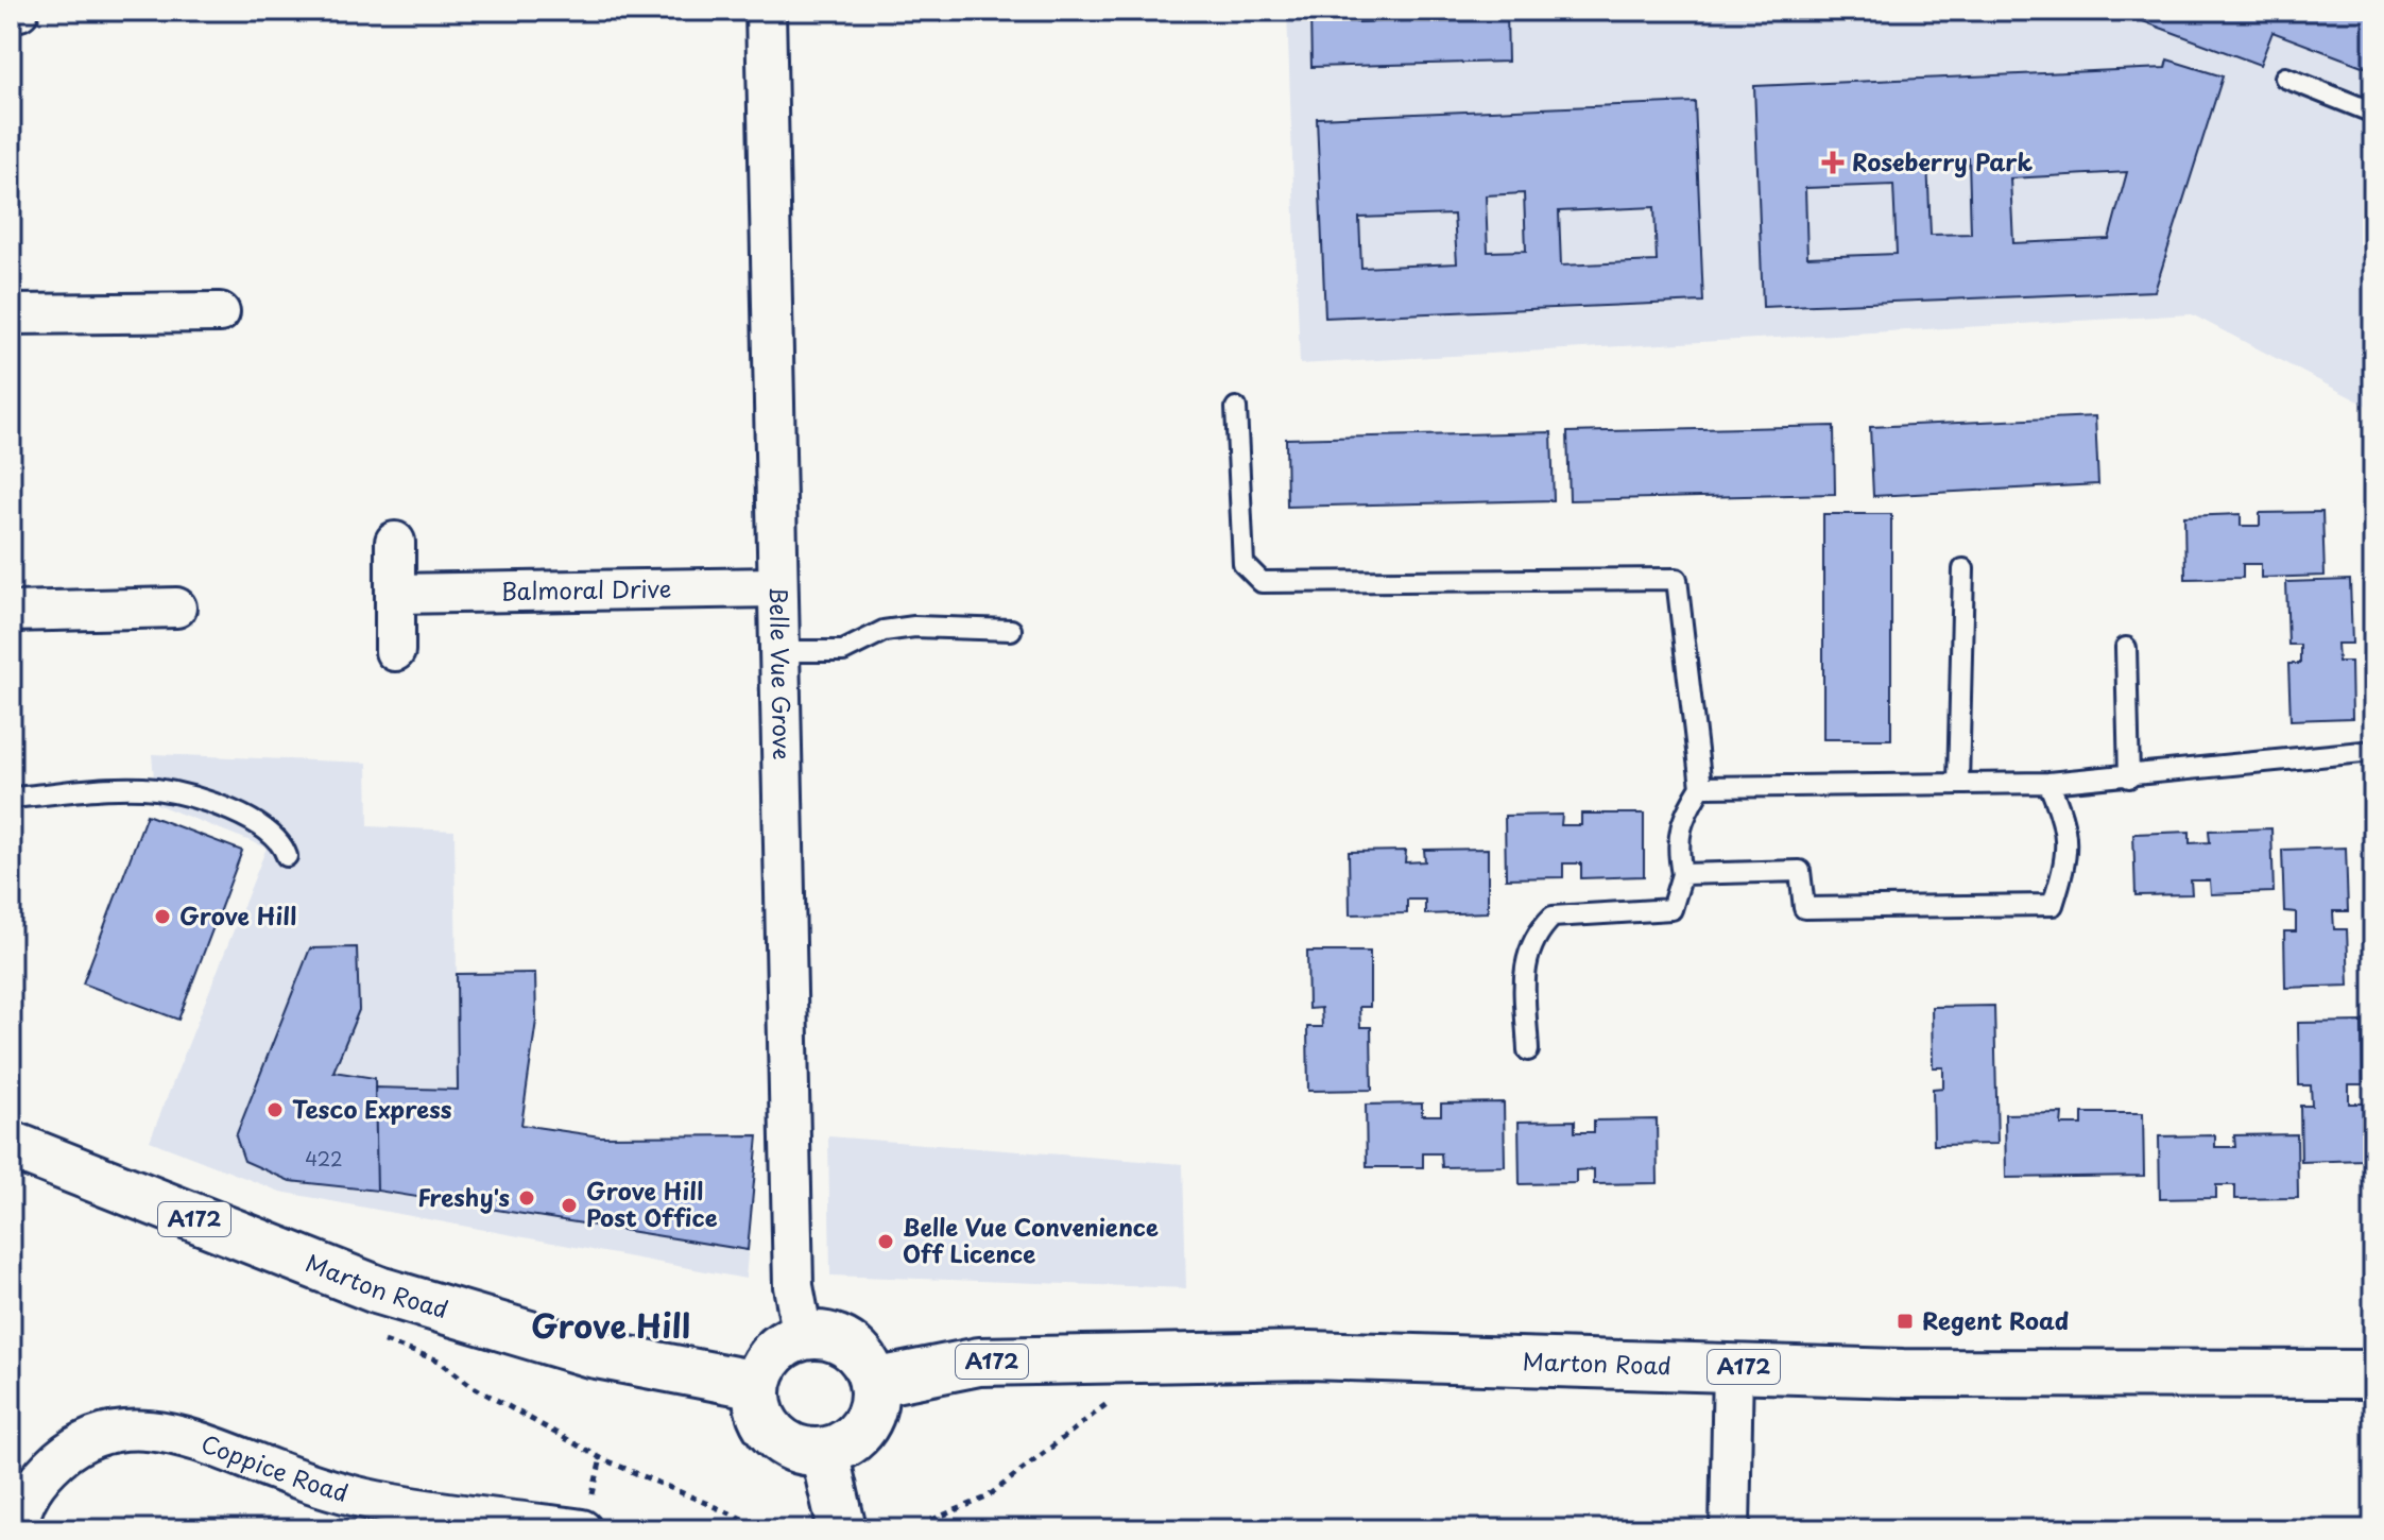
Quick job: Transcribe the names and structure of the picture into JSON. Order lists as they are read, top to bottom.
{
  "streets": {
    "main road": ["A172", "Marton Road"],
    "street": ["Balmoral Drive", "Belle Vue Grove", "Coppice Road"]
  },
  "crossings": [
    ["Balmoral Drive", "Belle Vue Grove"],
    ["Belle Vue Grove", "Marton Road"]
  ],
  "districts": ["Grove Hill"],
  "places": {
    "health": ["Roseberry Park"],
    "other": [
      "Grove Hill",
      "Tesco Express",
      "Freshy's",
      "Grove Hill Post Office",
      "Belle Vue Convenience Off Licence"
    ],
    "transit": ["Regent Road"]
  },
  "house_numbers": ["422"]
}
